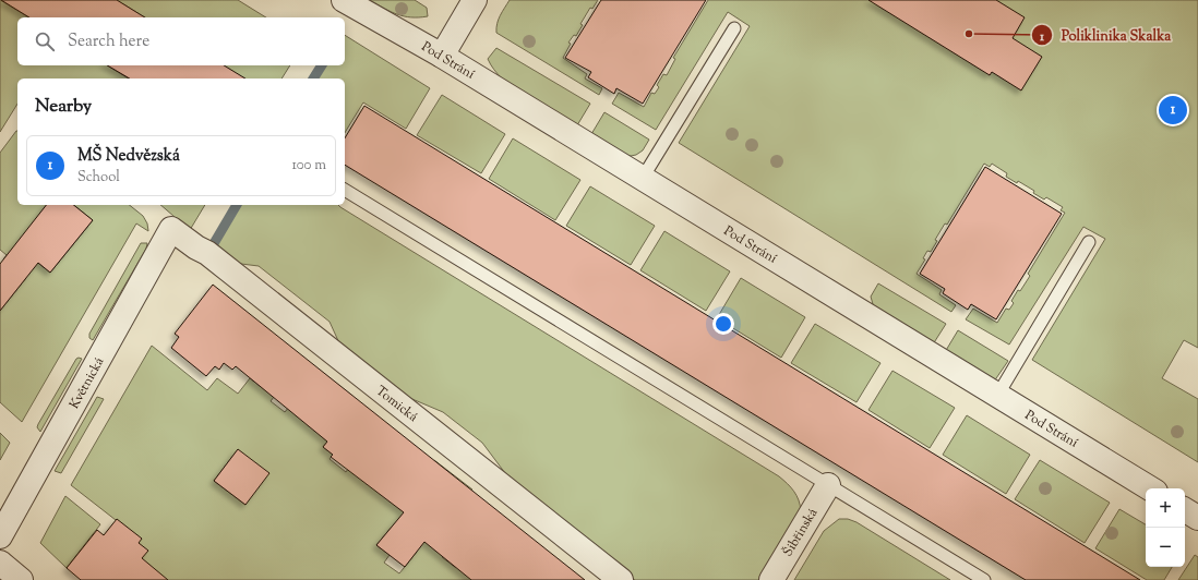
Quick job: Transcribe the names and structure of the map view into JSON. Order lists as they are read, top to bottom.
{
  "streets": {
    "street": [
      "Pod Strání",
      "Květnická",
      "Tomická",
      "Šibřinská"
    ]
  },
  "crossings": [
    ["Květnická", "Tomická"]
  ],
  "places": ["Poliklinika Skalka"],
  "page": {
    "search": "Search here",
    "heading": "Nearby",
    "pins": "1",
    "list": [
      {
        "mark": "1",
        "name": "MŠ Nedvězská",
        "note": "School",
        "value": "100 m"
      }
    ],
    "map_buttons": ["+", "−"]
  }
}
